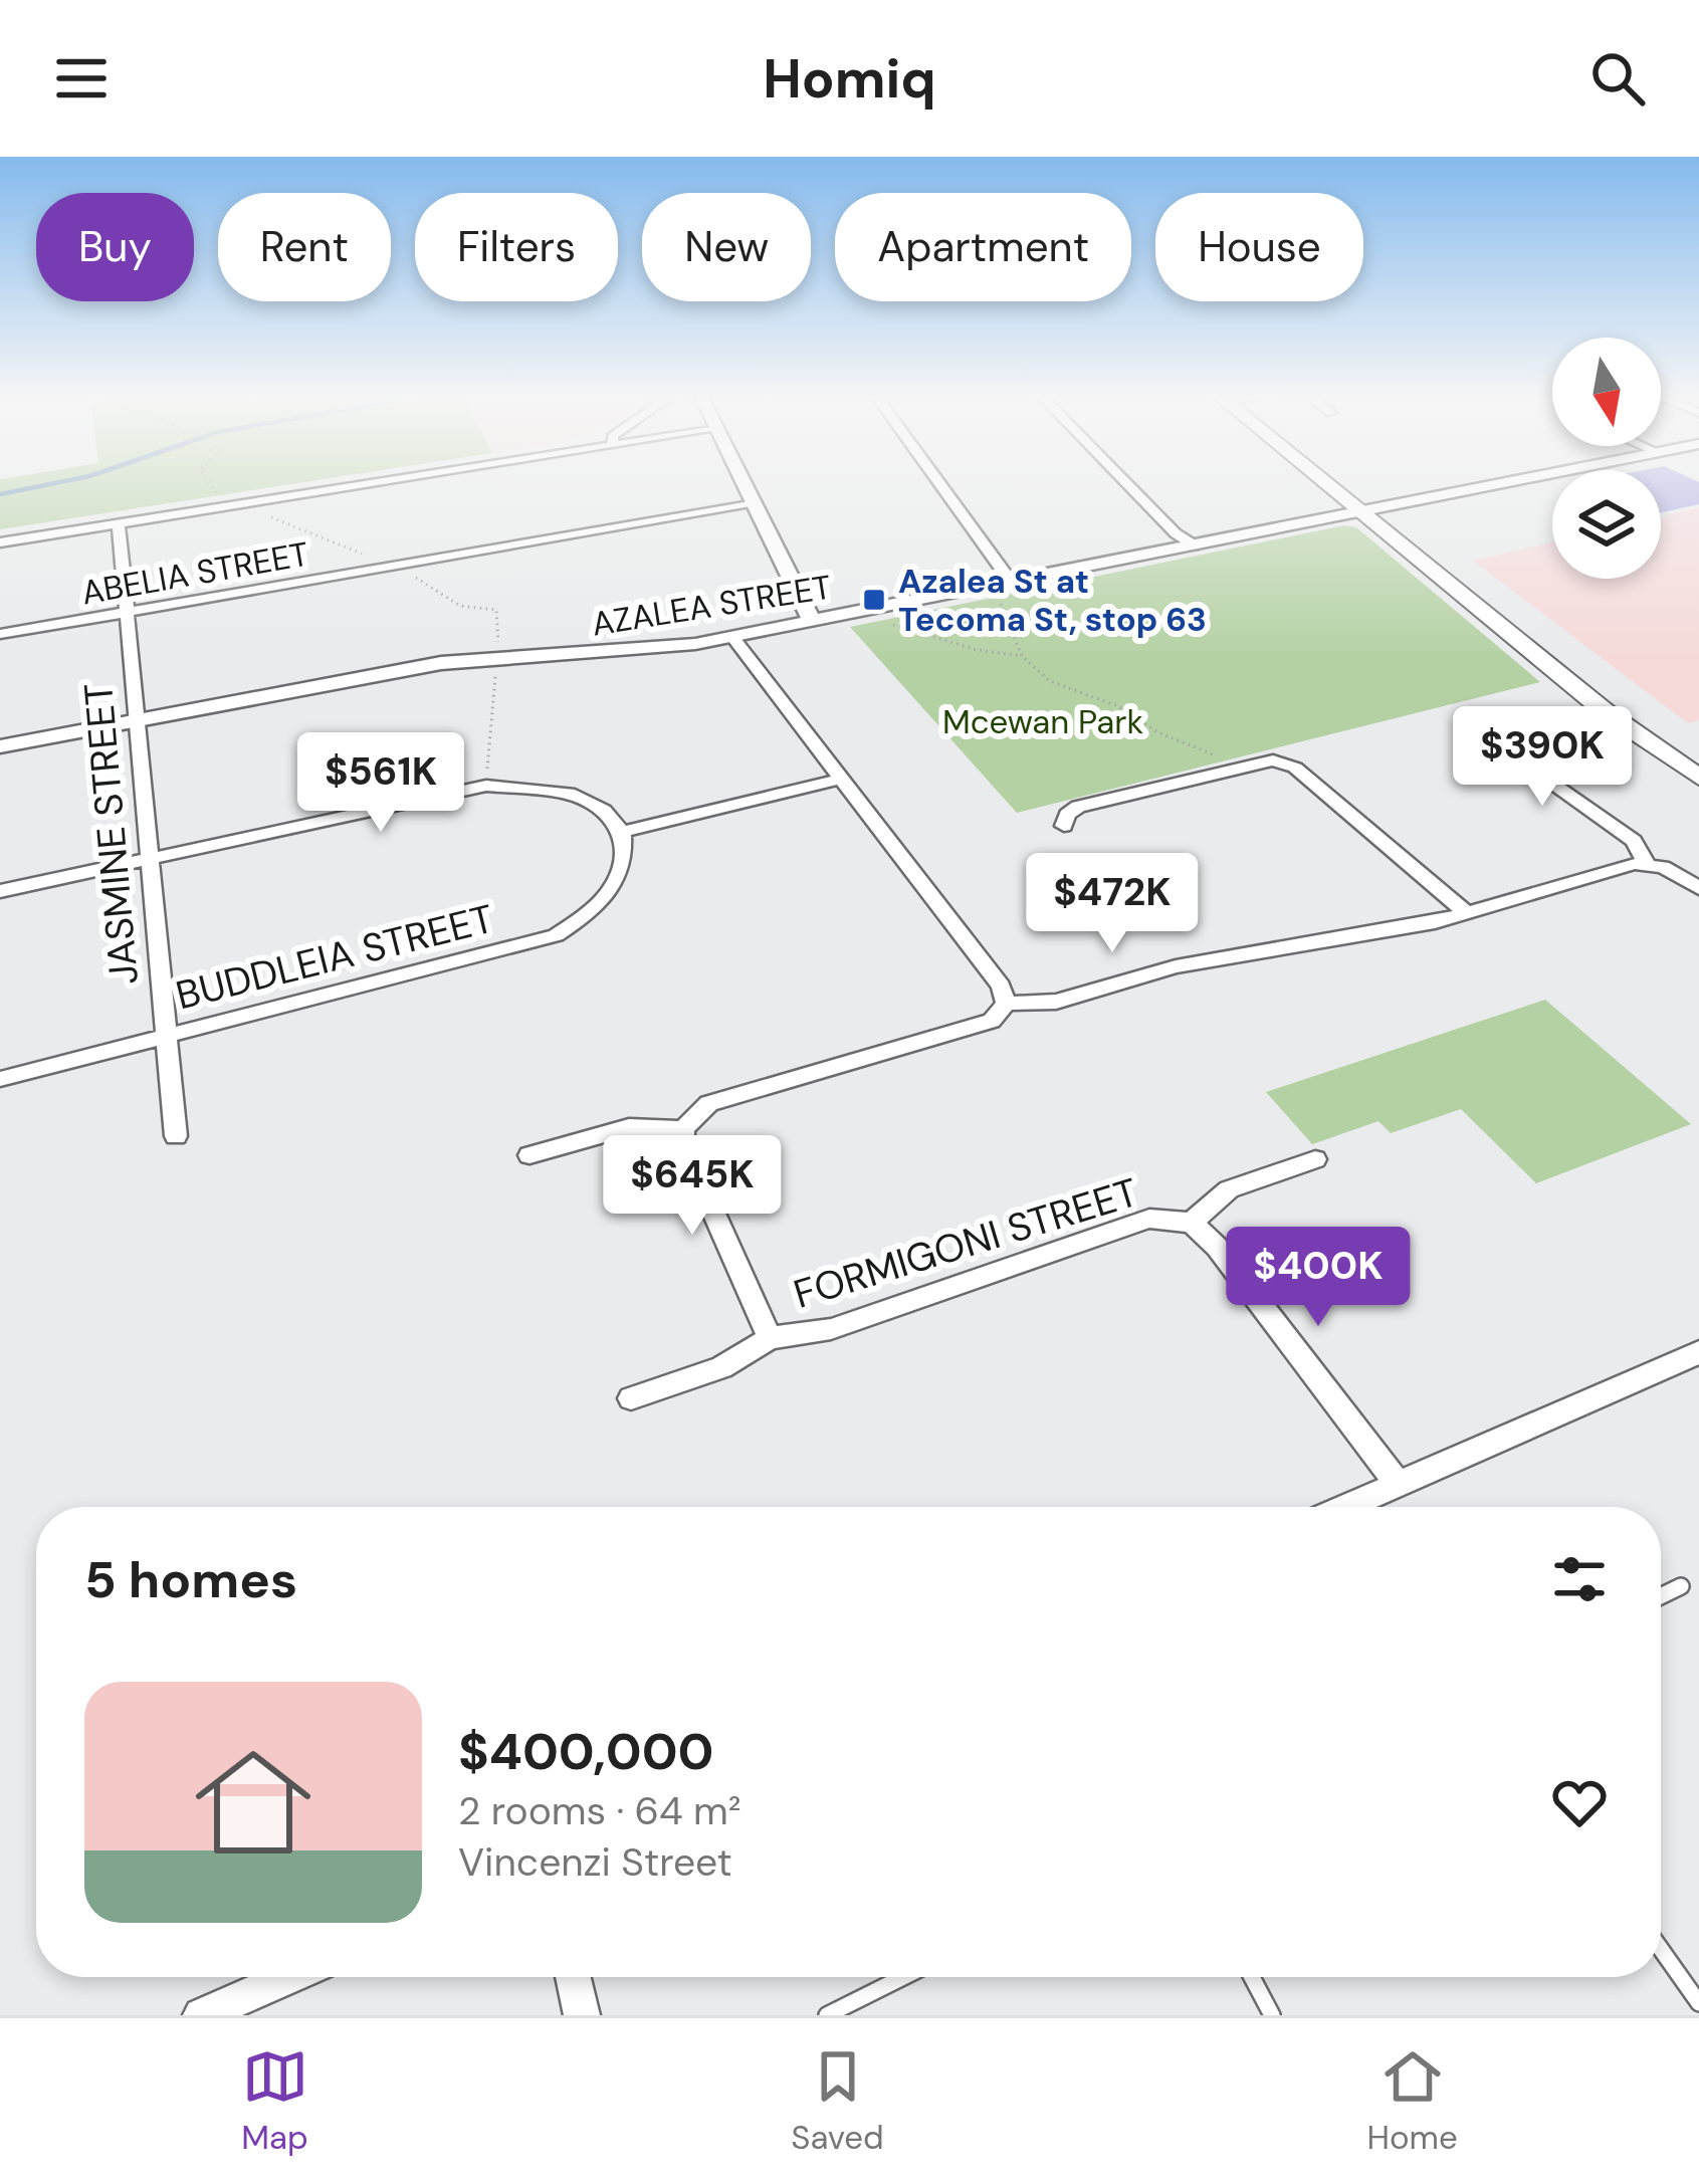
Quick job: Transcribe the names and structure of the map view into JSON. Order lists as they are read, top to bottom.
{
  "streets": {
    "street": [
      "ABELIA STREET",
      "AZALEA STREET",
      "JASMINE STREET",
      "BUDDLEIA STREET",
      "FORMIGONI STREET"
    ]
  },
  "crossings": [
    ["ABELIA STREET", "JASMINE STREET"],
    ["AZALEA STREET", "JASMINE STREET"],
    ["JASMINE STREET", "BUDDLEIA STREET"]
  ],
  "parks": ["Mcewan Park"],
  "places": {
    "transit": ["Azalea St at Tecoma St, stop 63"]
  },
  "north": "bottom",
  "page": {
    "header": "Homiq",
    "chip": [
      "Buy",
      "Rent",
      "Filters",
      "New",
      "Apartment",
      "House"
    ],
    "price": [
      "$390K",
      "$561K",
      "$472K",
      "$645K",
      "$400K"
    ],
    "heading": "5 homes",
    "list": [
      {
        "name": "$400,000",
        "note": "2 rooms · 64 m² · Vincenzi Street"
      }
    ],
    "tabs": ["Map", "Saved", "Home"]
  }
}
